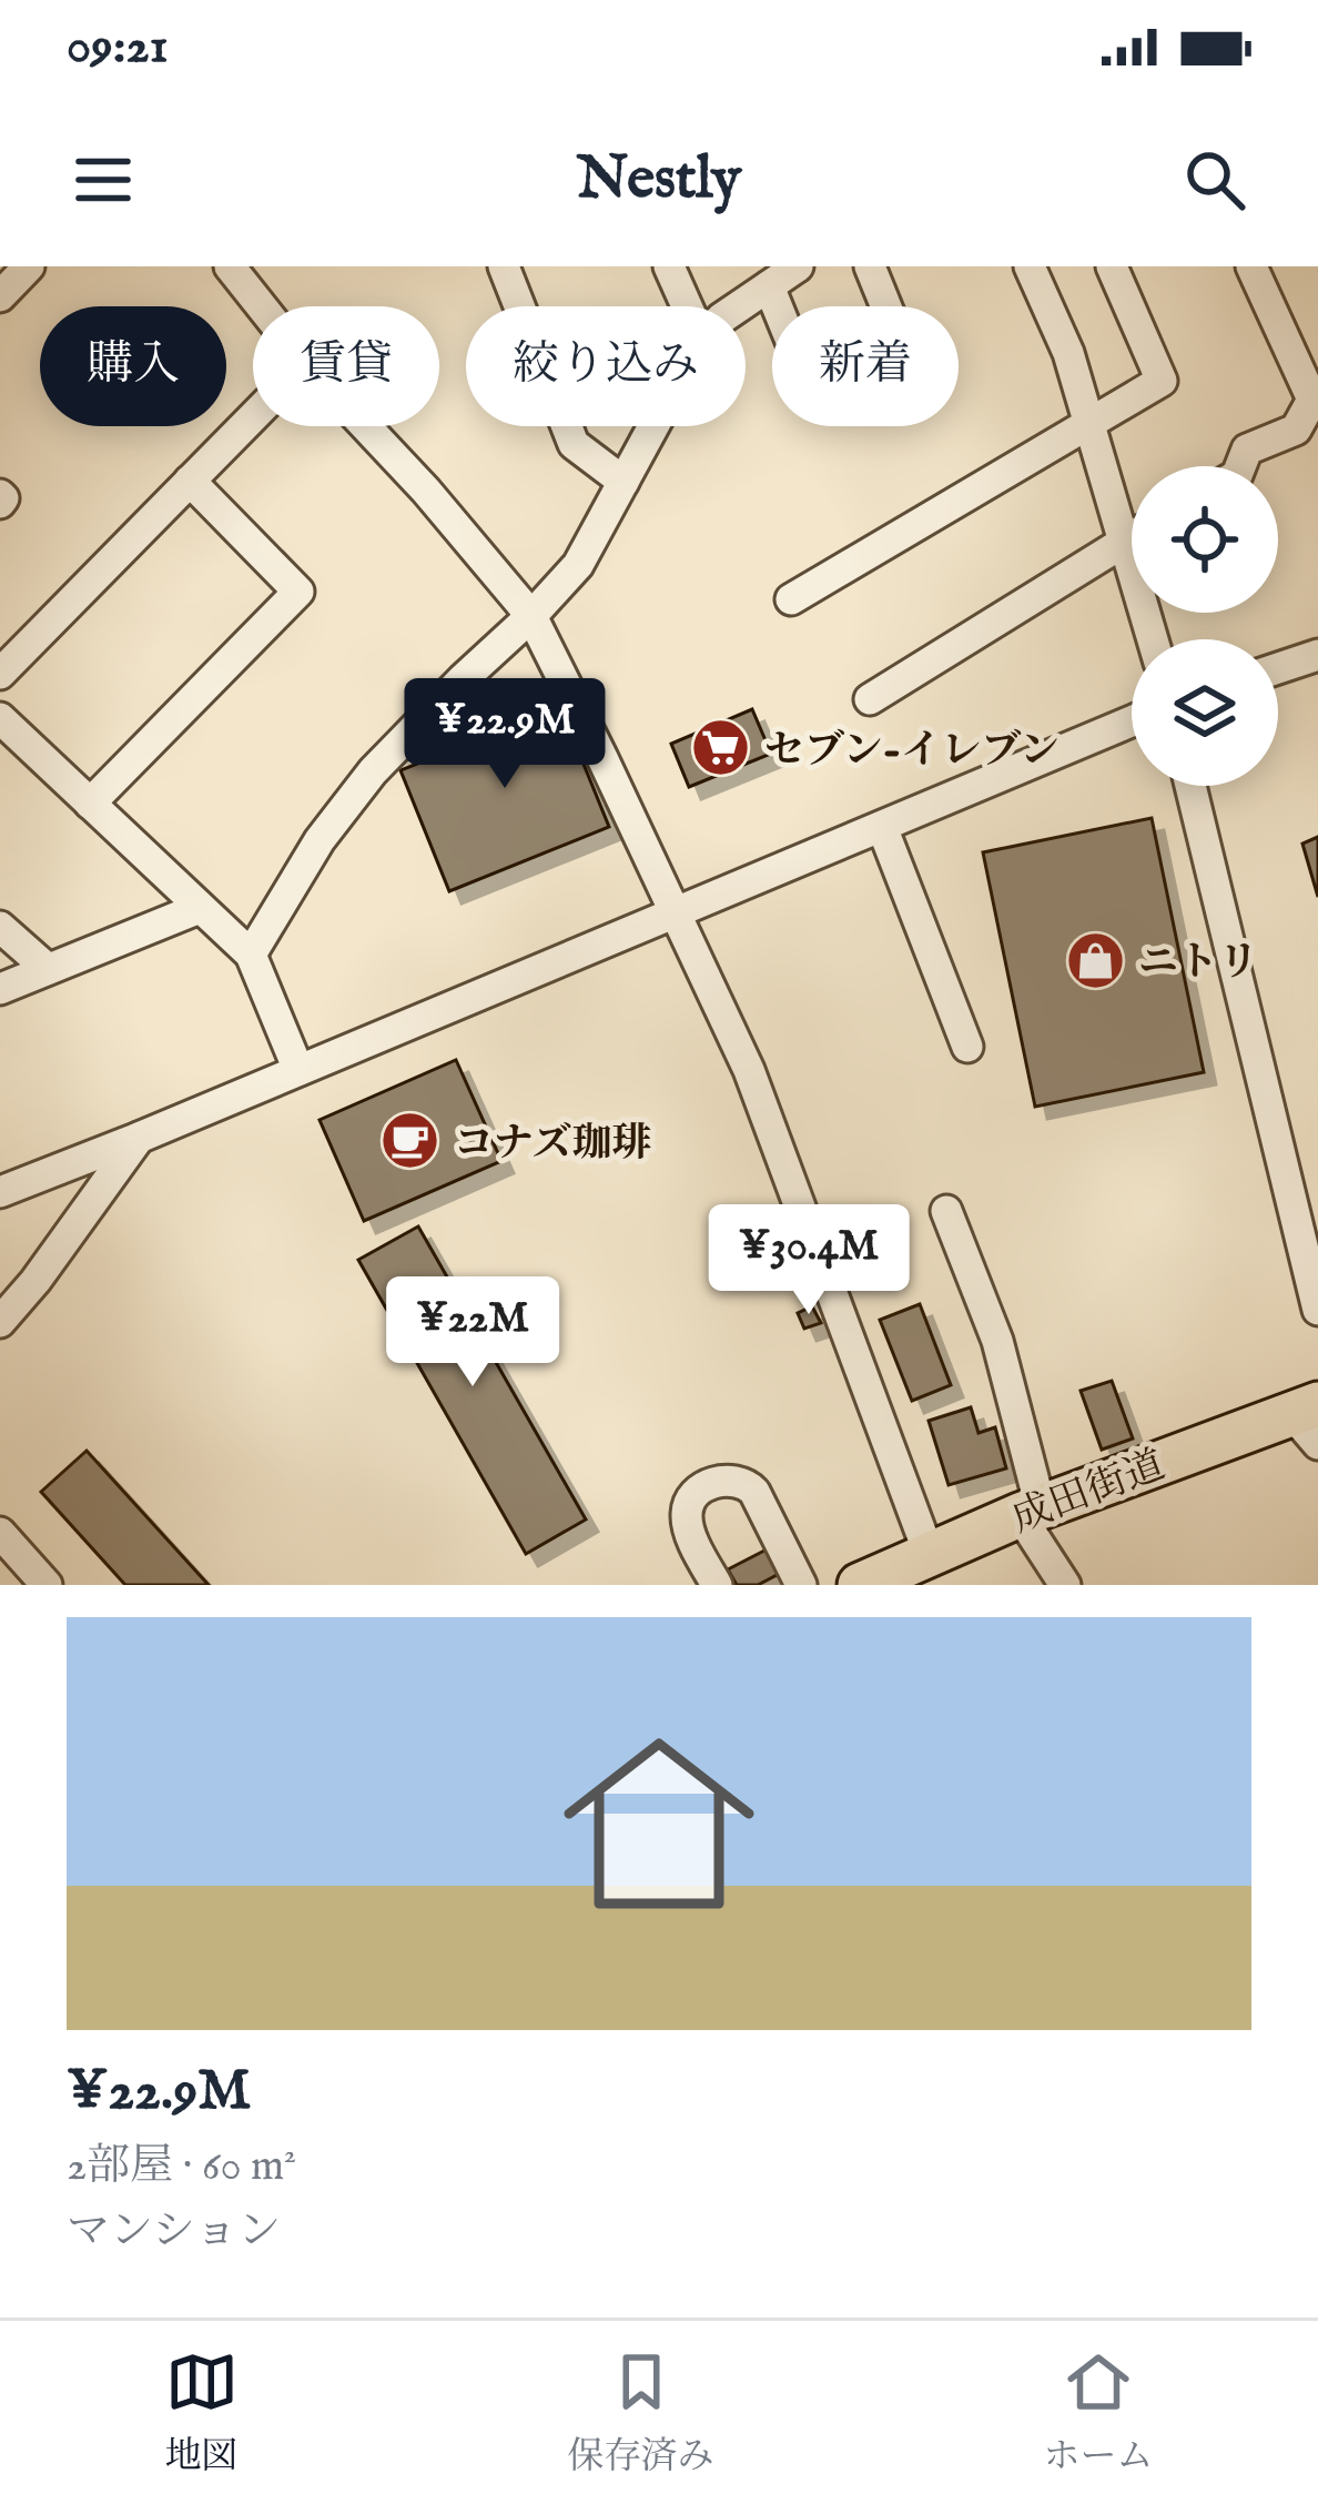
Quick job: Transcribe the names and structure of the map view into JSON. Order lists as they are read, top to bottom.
{
  "streets": {
    "highway": ["成田街道"]
  },
  "places": {
    "supermarket": ["セブン-イレブン"],
    "shop": ["ニトリ"],
    "cafe": ["コナズ珈琲"]
  },
  "page": {
    "status": "09:21",
    "header": "Nestly",
    "chip": [
      "購入",
      "賃貸",
      "絞り込み",
      "新着"
    ],
    "price": ["¥22.9M", "¥30.4M", "¥22M"],
    "list": [
      {
        "name": "¥22.9M",
        "note": "2部屋 · 60 m² · マンション"
      }
    ],
    "tabs": ["地図", "保存済み", "ホーム"]
  }
}
